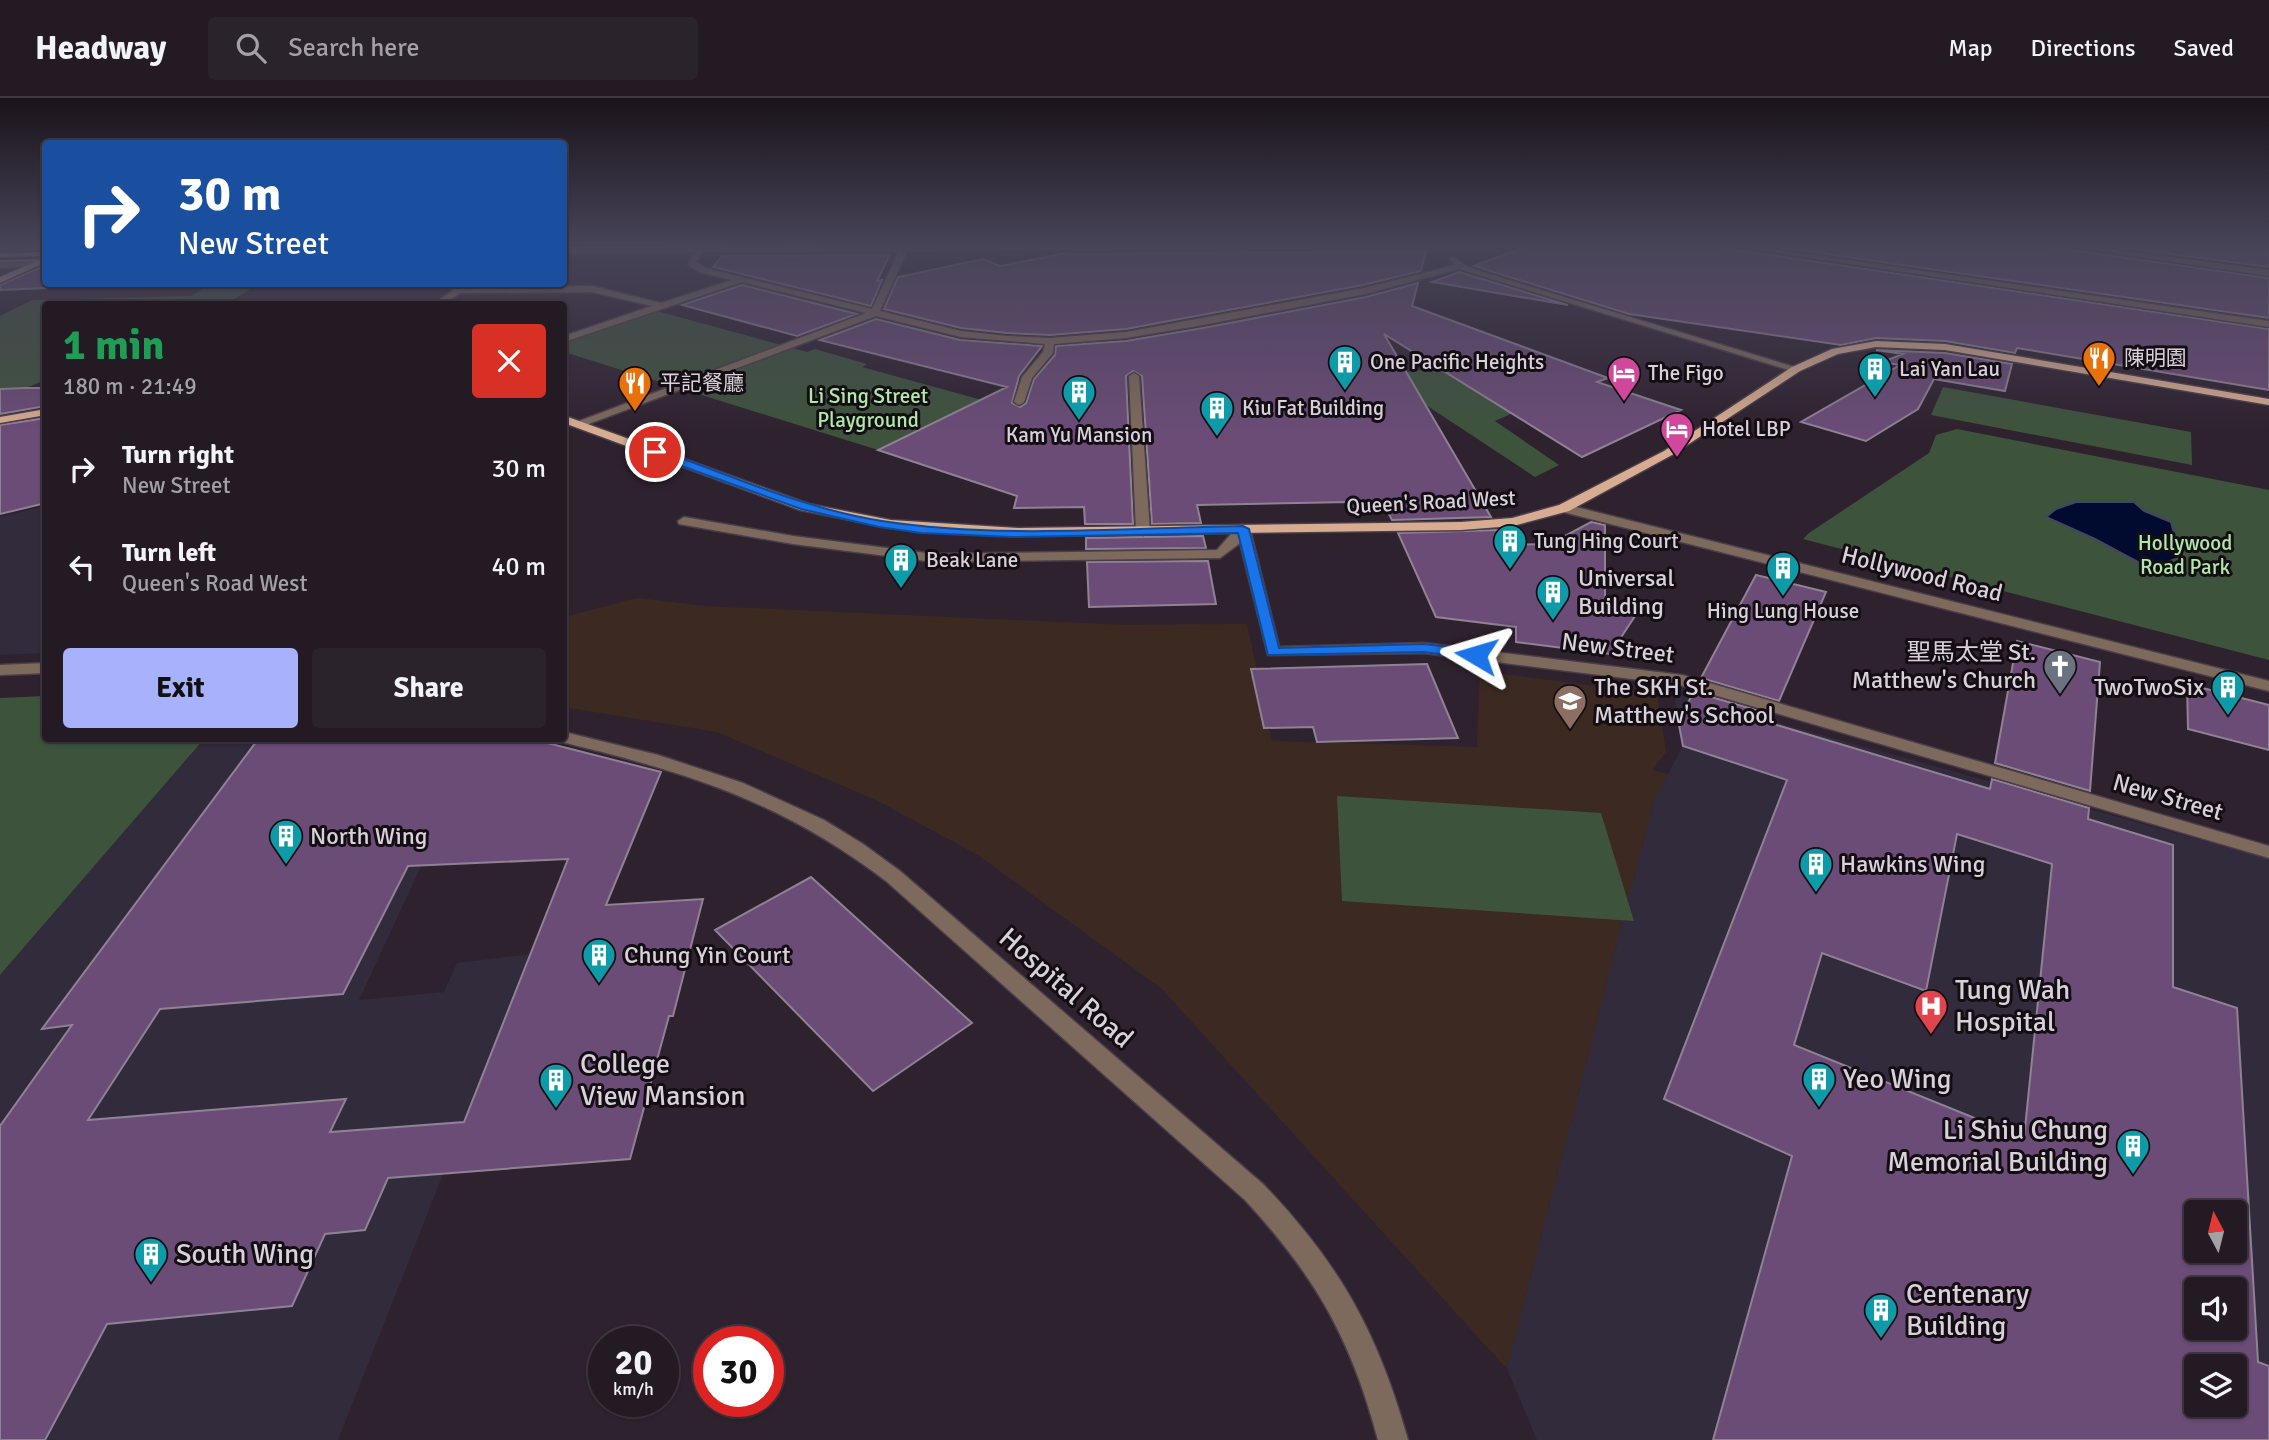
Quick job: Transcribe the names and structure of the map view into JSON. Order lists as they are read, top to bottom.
{
  "streets": {
    "main road": ["Queen's Road West"],
    "street": ["Hollywood Road", "New Street", "Hospital Road"]
  },
  "crossings": [
    ["Queen's Road West", "Hollywood Road"],
    ["Queen's Road West", "New Street"]
  ],
  "parks": ["Li Sing Street Playground", "Hollywood Road Park"],
  "places": {
    "restaurant": ["陳明園", "平記餐廳"],
    "building": [
      "One Pacific Heights",
      "Lai Yan Lau",
      "Kam Yu Mansion",
      "Kiu Fat Building",
      "Tung Hing Court",
      "Beak Lane",
      "Hing Lung House",
      "Universal Building",
      "TwoTwoSix",
      "North Wing",
      "Hawkins Wing",
      "Chung Yin Court",
      "Yeo Wing",
      "College View Mansion",
      "Li Shiu Chung Memorial Building",
      "South Wing",
      "Centenary Building"
    ],
    "hotel": ["The Figo", "Hotel LBP"],
    "church": ["聖馬太堂 St. Matthew's Church"],
    "school or university": ["The SKH St. Matthew's School"],
    "hospital": ["Tung Wah Hospital"]
  },
  "north": "top",
  "page": {
    "header": "Headway",
    "search": "Search here",
    "nav": ["Map", "Directions", "Saved"],
    "turn": ["30 m", "New Street"],
    "heading": ["1 min", "180 m · 21:49"],
    "list": [
      {
        "name": "Turn right",
        "note": "New Street",
        "value": "30 m"
      },
      {
        "name": "Turn left",
        "note": "Queen's Road West",
        "value": "40 m"
      }
    ],
    "buttons": ["Exit", "Share"],
    "speed": "20 km/h",
    "limit": "30"
  }
}
